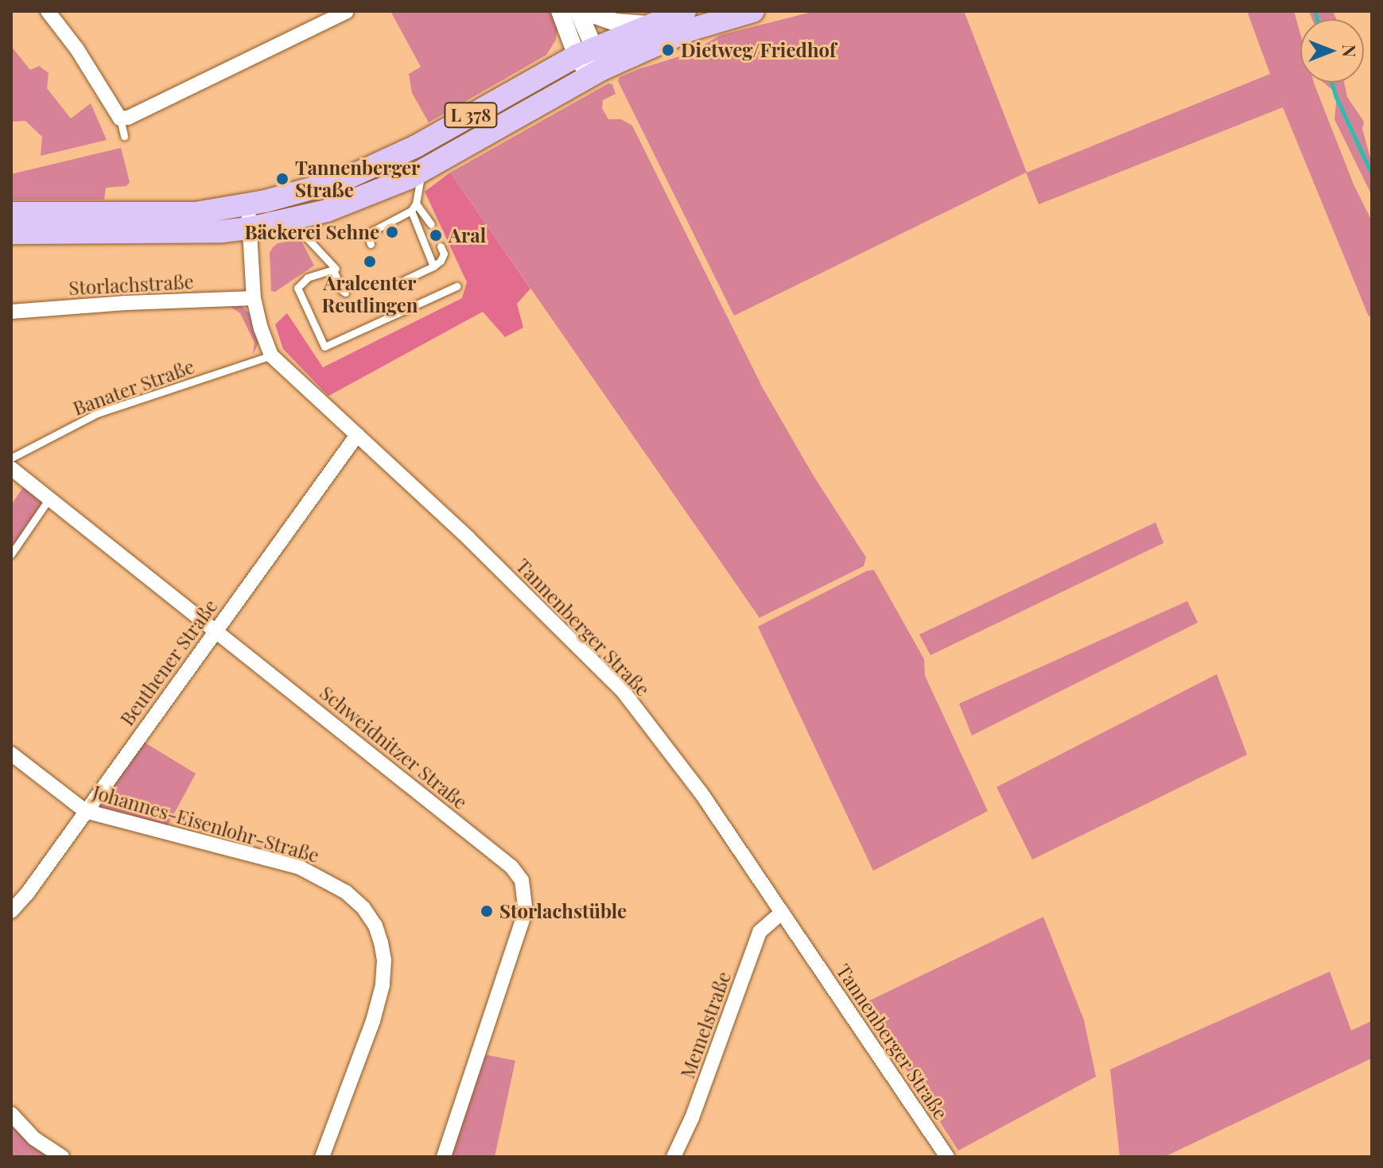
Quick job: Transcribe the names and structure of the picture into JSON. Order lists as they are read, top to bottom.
{
  "streets": {
    "main road": ["L 378"],
    "street": [
      "Storlachstraße",
      "Tannenberger Straße",
      "Beuthener Straße",
      "Schweidnitzer Straße",
      "Johannes-Eisenlohr-Straße",
      "Memelstraße"
    ],
    "lane": ["Banater Straße"]
  },
  "crossings": [
    ["L 378", "Tannenberger Straße"],
    ["Storlachstraße", "Tannenberger Straße"],
    ["Banater Straße", "Tannenberger Straße"],
    ["Tannenberger Straße", "Beuthener Straße"],
    ["Tannenberger Straße", "Memelstraße"],
    ["Beuthener Straße", "Schweidnitzer Straße"],
    ["Beuthener Straße", "Johannes-Eisenlohr-Straße"]
  ],
  "places": [
    "Dietweg/Friedhof",
    "Tannenberger Straße",
    "Bäckerei Sehne",
    "Aral",
    "Aralcenter Reutlingen",
    "Storlachstüble"
  ],
  "north": "right"
}
